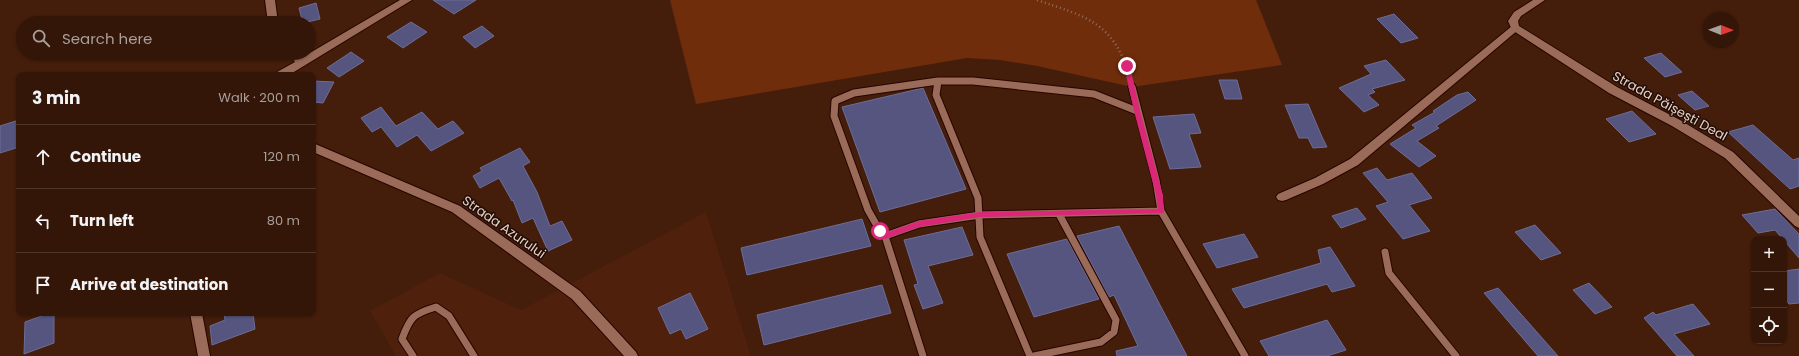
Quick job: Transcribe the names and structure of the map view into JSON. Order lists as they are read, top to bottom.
{
  "streets": {
    "street": ["Strada Păișești Deal", "Strada Azurului"]
  },
  "north": "right",
  "page": {
    "search": "Search here",
    "heading": ["3 min", "Walk · 200 m"],
    "list": [
      ["Continue", "120 m"],
      ["Turn left", "80 m"],
      "Arrive at destination"
    ],
    "map_buttons": ["+", "−"]
  }
}
